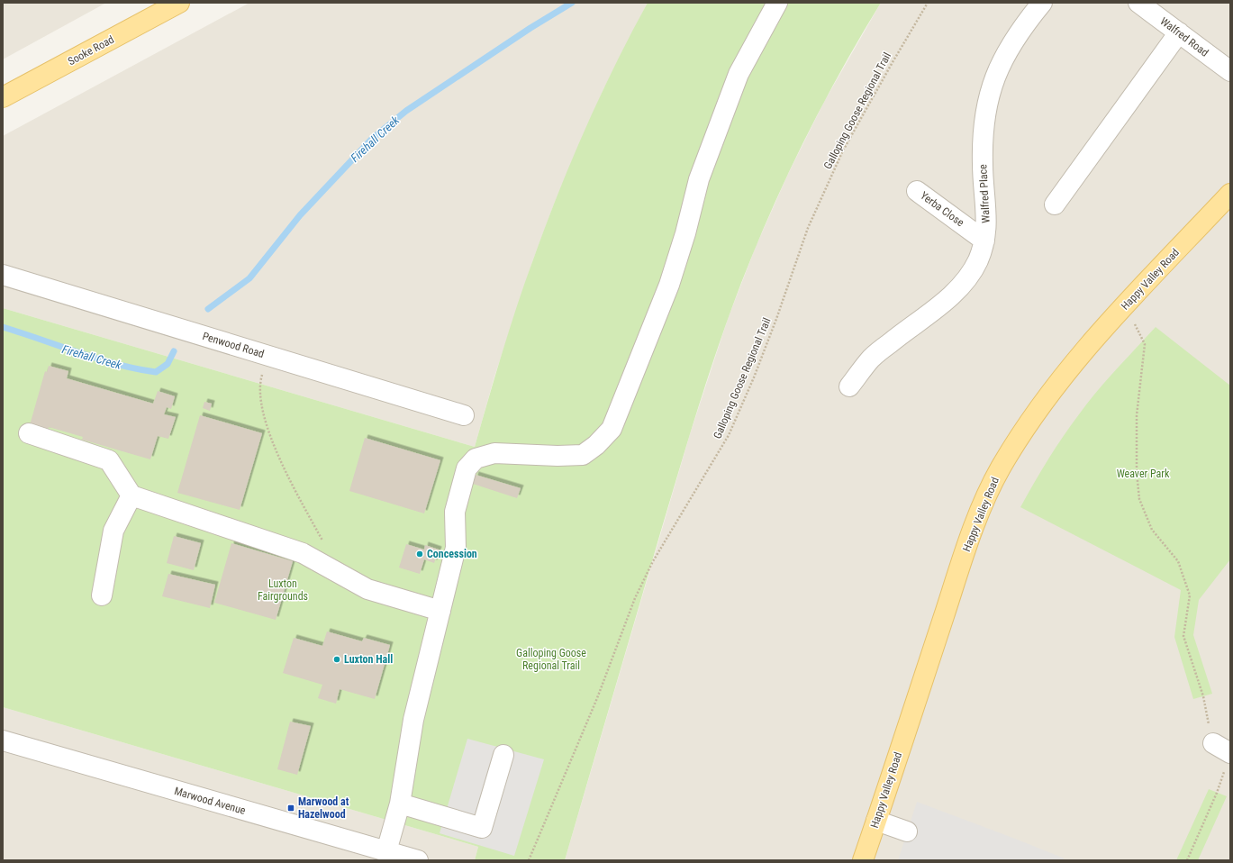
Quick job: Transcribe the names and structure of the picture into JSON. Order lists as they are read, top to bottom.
{
  "streets": {
    "main road": ["Sooke Road", "Happy Valley Road"],
    "street": [
      "Walfred Road",
      "Walfred Place",
      "Yerba Close",
      "Penwood Road",
      "Marwood Avenue"
    ],
    "path": ["Galloping Goose Regional Trail"]
  },
  "crossings": [
    ["Walfred Place", "Yerba Close"]
  ],
  "water": ["Firehall Creek"],
  "parks": ["Weaver Park", "Luxton Fairgrounds", "Galloping Goose Regional Trail"],
  "places": {
    "other": ["Concession", "Luxton Hall"],
    "transit": ["Marwood at Hazelwood"]
  }
}
